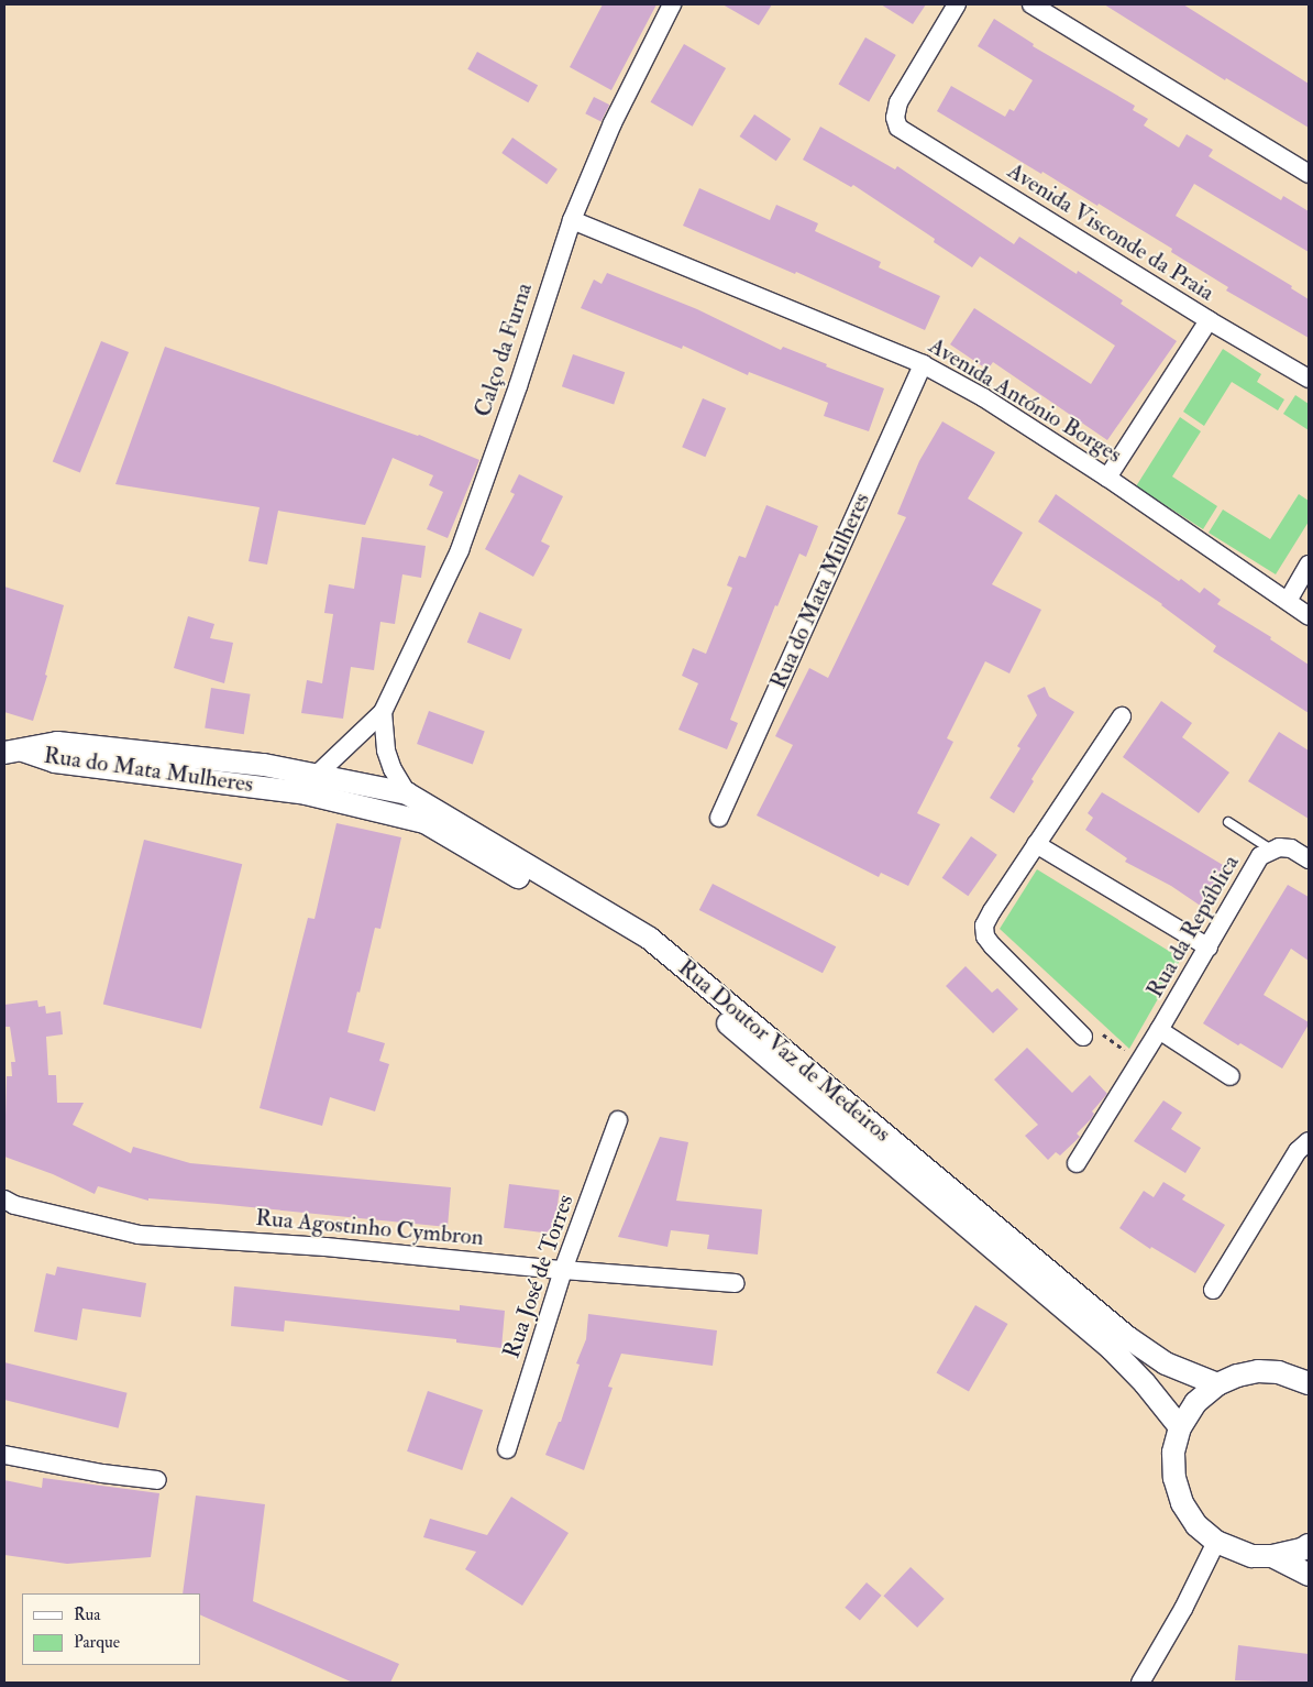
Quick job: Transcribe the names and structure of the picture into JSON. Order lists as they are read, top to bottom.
{
  "streets": {
    "street": [
      "Avenida Visconde da Praia",
      "Calço da Furna",
      "Avenida António Borges",
      "Rua do Mata Mulheres",
      "Rua da República",
      "Rua Doutor Vaz de Medeiros",
      "Rua Agostinho Cymbron",
      "Rua José de Torres"
    ]
  },
  "crossings": [
    ["Calço da Furna", "Avenida António Borges"],
    ["Calço da Furna", "Rua do Mata Mulheres"],
    ["Calço da Furna", "Rua Doutor Vaz de Medeiros"],
    ["Avenida António Borges", "Rua do Mata Mulheres"],
    ["Rua do Mata Mulheres", "Rua Doutor Vaz de Medeiros"],
    ["Rua Agostinho Cymbron", "Rua José de Torres"]
  ],
  "legend": ["Rua", "Parque"]
}
